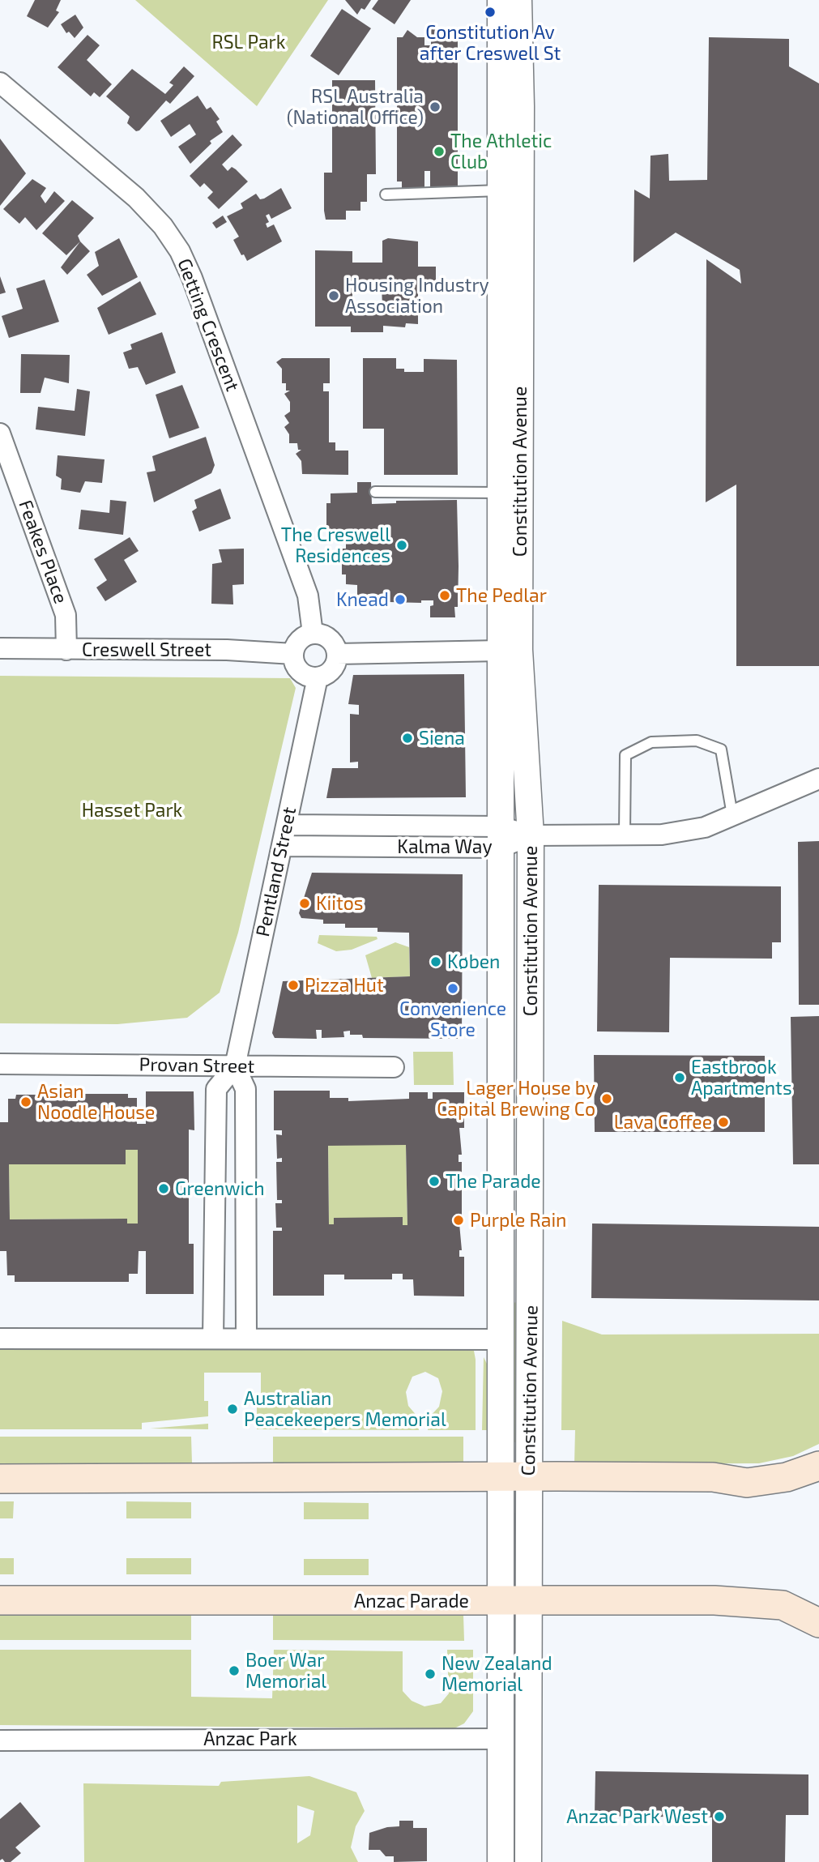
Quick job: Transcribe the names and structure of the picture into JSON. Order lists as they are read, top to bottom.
{
  "streets": {
    "main road": ["Anzac Parade"],
    "street": [
      "Getting Crescent",
      "Constitution Avenue",
      "Feakes Place",
      "Creswell Street",
      "Kalma Way",
      "Pentland Street",
      "Provan Street",
      "Anzac Park"
    ]
  },
  "crossings": [
    ["Getting Crescent", "Creswell Street"],
    ["Getting Crescent", "Pentland Street"],
    ["Constitution Avenue", "Kalma Way"],
    ["Constitution Avenue", "Anzac Parade"],
    ["Constitution Avenue", "Anzac Park"],
    ["Feakes Place", "Creswell Street"],
    ["Creswell Street", "Pentland Street"],
    ["Kalma Way", "Pentland Street"],
    ["Pentland Street", "Provan Street"]
  ],
  "parks": ["RSL Park", "Hasset Park"],
  "places": [
    "Constitution Av after Creswell St",
    "RSL Australia (National Office)",
    "The Athletic Club",
    "Housing Industry Association",
    "The Creswell Residences",
    "The Pedlar",
    "Knead",
    "Siena",
    "Kiitos",
    "Køben",
    "Pizza Hut",
    "Convenience Store",
    "Eastbrook Apartments",
    "Lager House by Capital Brewing Co",
    "Asian Noodle House",
    "Lava Coffee",
    "The Parade",
    "Greenwich",
    "Purple Rain",
    "Australian Peacekeepers Memorial",
    "Boer War Memorial",
    "New Zealand Memorial",
    "Anzac Park West"
  ]
}
